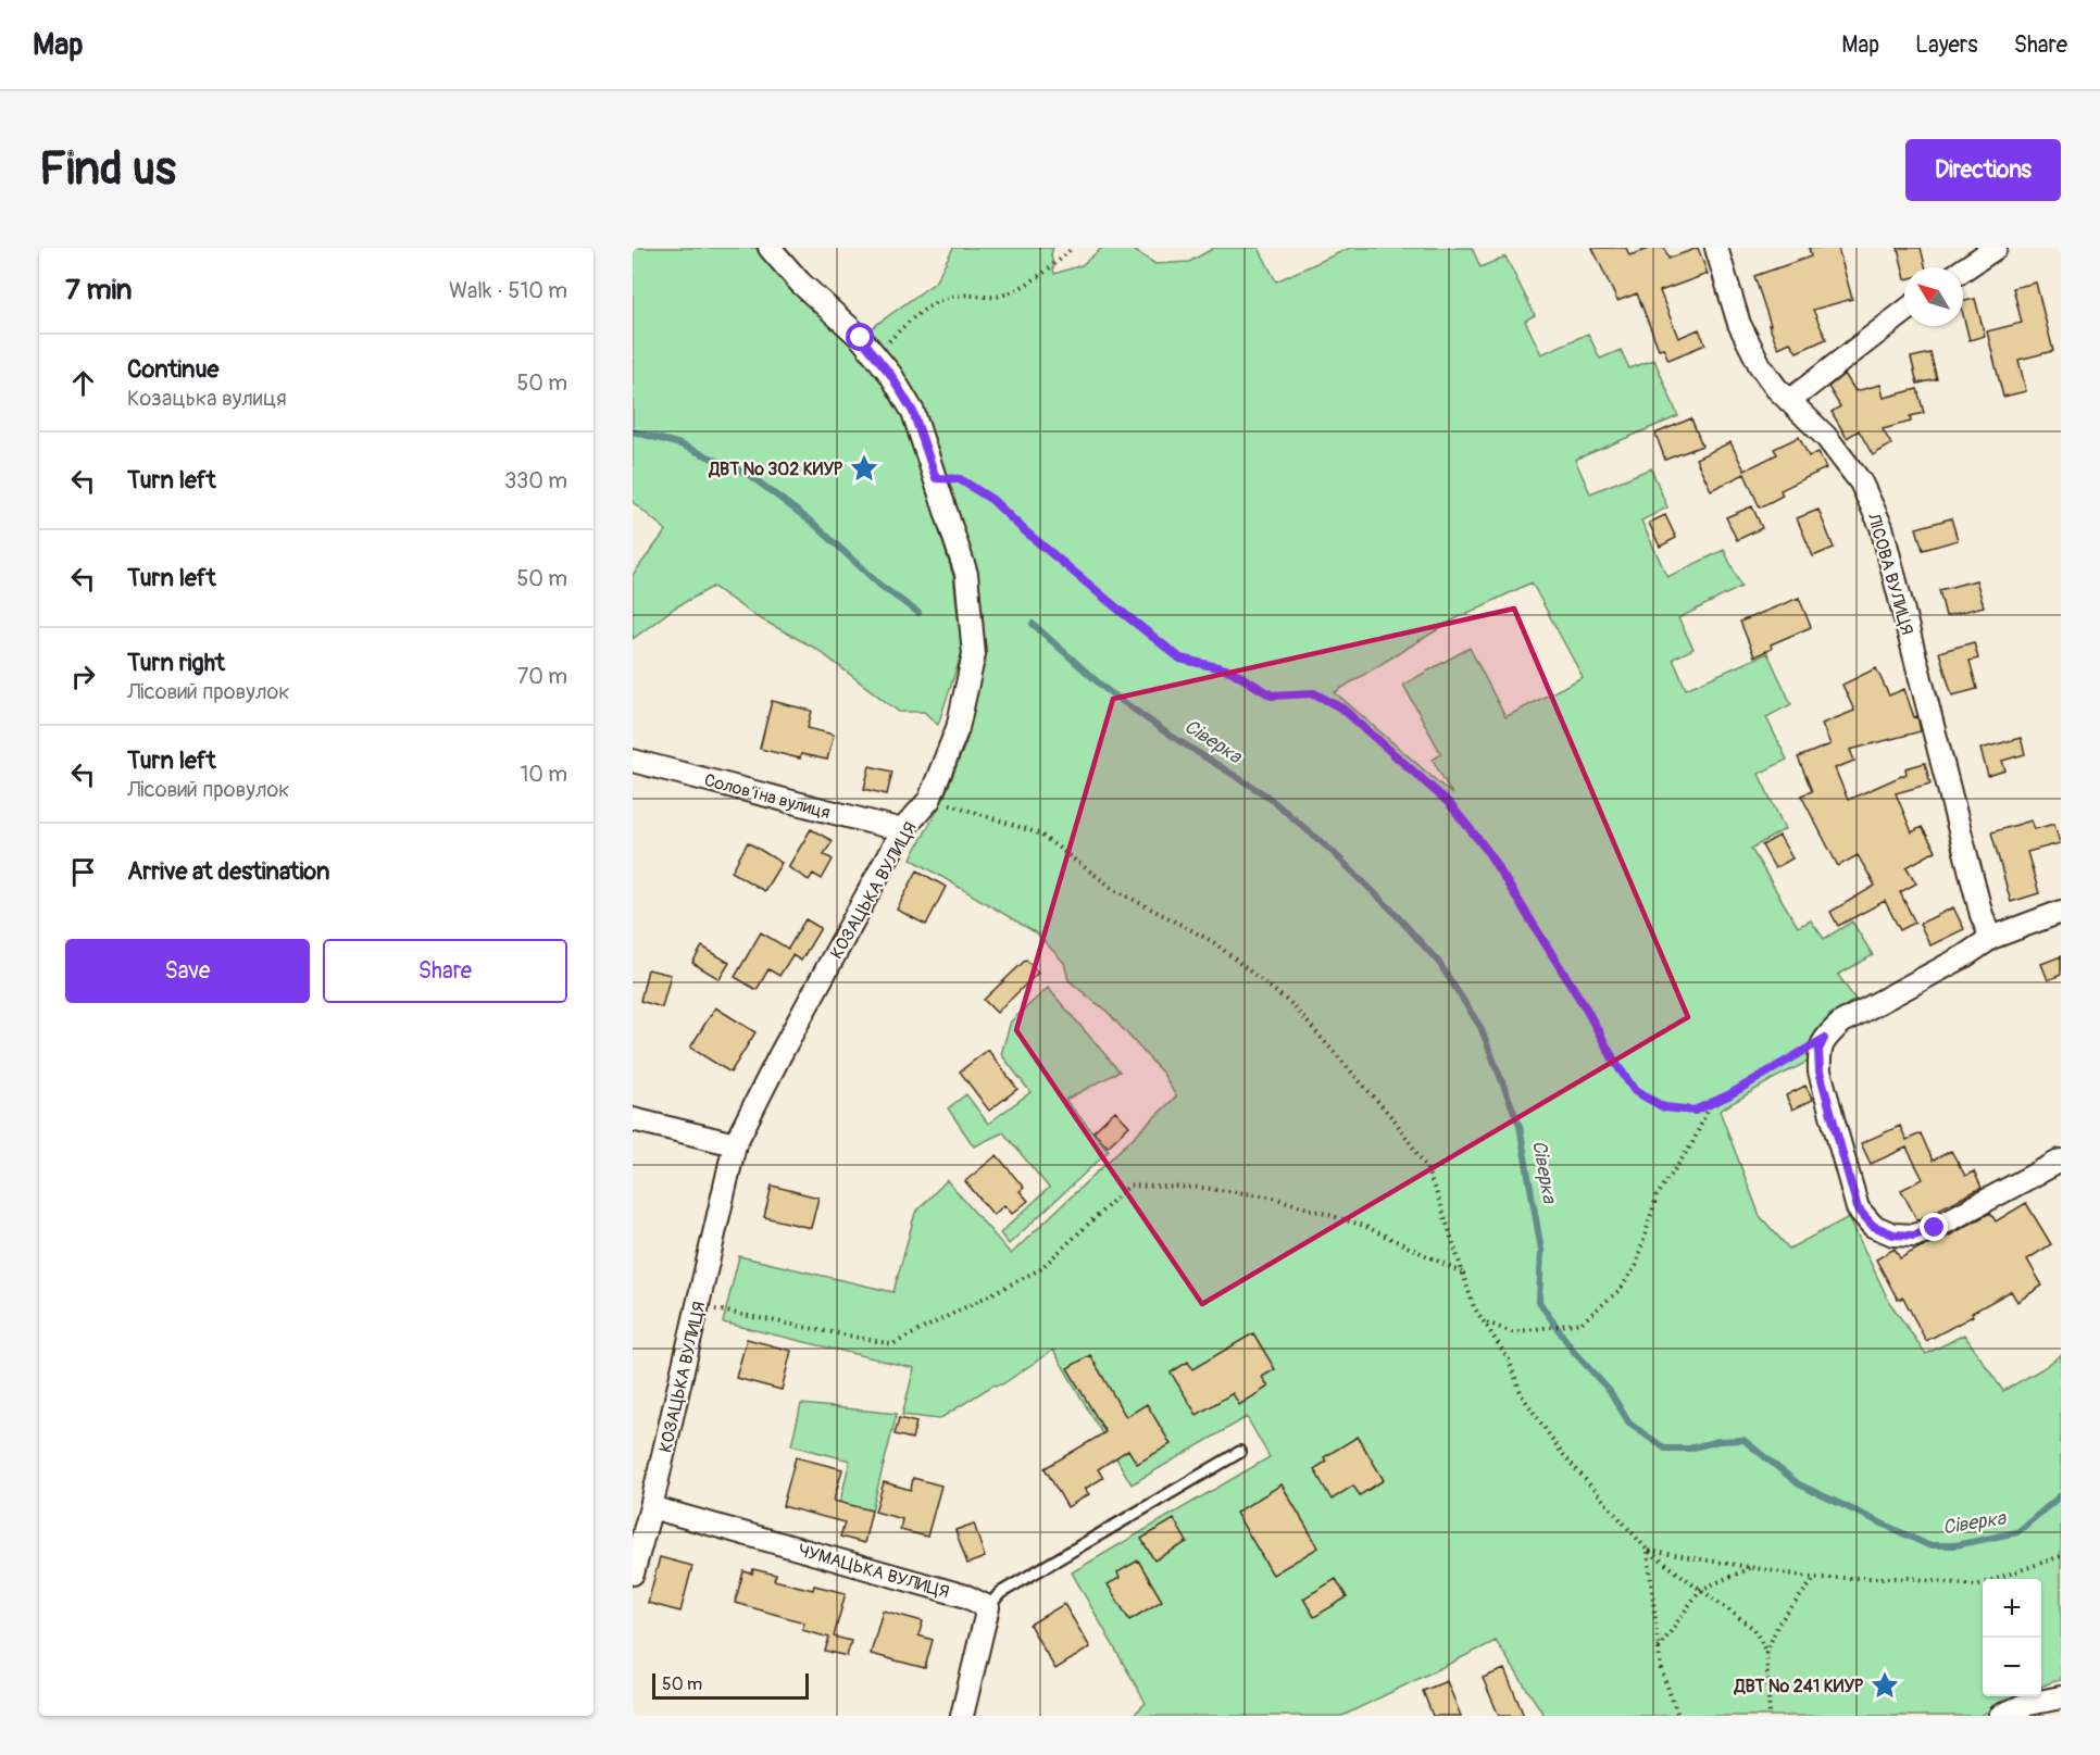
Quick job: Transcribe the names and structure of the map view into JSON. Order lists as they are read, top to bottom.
{
  "streets": {
    "street": [
      "ЛІСОВА ВУЛИЦЯ",
      "Соловʼїна вулиця",
      "КОЗАЦЬКА ВУЛИЦЯ",
      "ЧУМАЦЬКА ВУЛИЦЯ"
    ]
  },
  "crossings": [
    ["Соловʼїна вулиця", "КОЗАЦЬКА ВУЛИЦЯ"],
    ["КОЗАЦЬКА ВУЛИЦЯ", "ЧУМАЦЬКА ВУЛИЦЯ"]
  ],
  "water": ["Сіверка"],
  "places": {
    "place": ["ДВТ № 302 КИУР", "ДВТ № 241 КИУР"]
  },
  "scale_bar": "50 m",
  "north": "top left",
  "page": {
    "header": "Map",
    "nav": ["Map", "Layers", "Share"],
    "buttons": [
      "Directions",
      ["Save", "Share"]
    ],
    "title": "Find us",
    "heading": ["7 min", "Walk · 510 m"],
    "list": [
      ["Continue", "Козацька вулиця", "50 m"],
      ["Turn left", "330 m"],
      ["Turn left", "50 m"],
      ["Turn right", "Лісовий провулок", "70 m"],
      ["Turn left", "Лісовий провулок", "10 m"],
      "Arrive at destination"
    ],
    "map_buttons": ["+", "−"],
    "scale": "50 m"
  }
}
